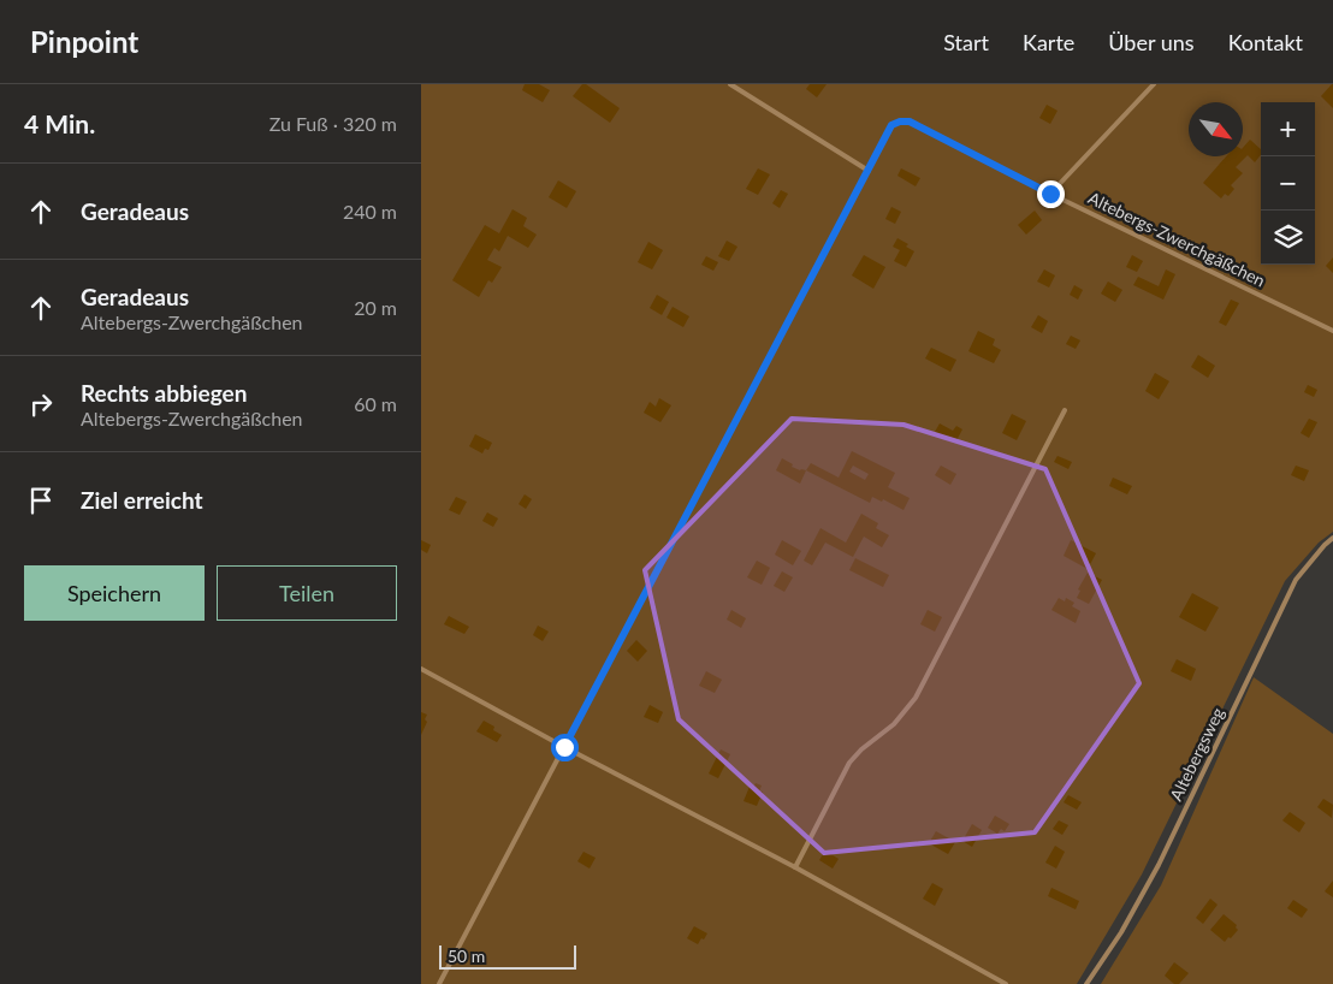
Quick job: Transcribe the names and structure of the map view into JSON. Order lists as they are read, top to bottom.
{
  "streets": {
    "lane": ["Altebergs-Zwerchgäßchen", "Altebergsweg"]
  },
  "scale_bar": "50 m",
  "north": "bottom right",
  "page": {
    "header": "Pinpoint",
    "nav": [
      "Start",
      "Karte",
      "Über uns",
      "Kontakt"
    ],
    "heading": ["4 Min.", "Zu Fuß · 320 m"],
    "map_buttons": ["+", "−"],
    "list": [
      ["Geradeaus", "240 m"],
      ["Geradeaus", "Altebergs-Zwerchgäßchen", "20 m"],
      ["Rechts abbiegen", "Altebergs-Zwerchgäßchen", "60 m"],
      "Ziel erreicht"
    ],
    "buttons": ["Speichern", "Teilen"],
    "scale": "50 m"
  }
}
